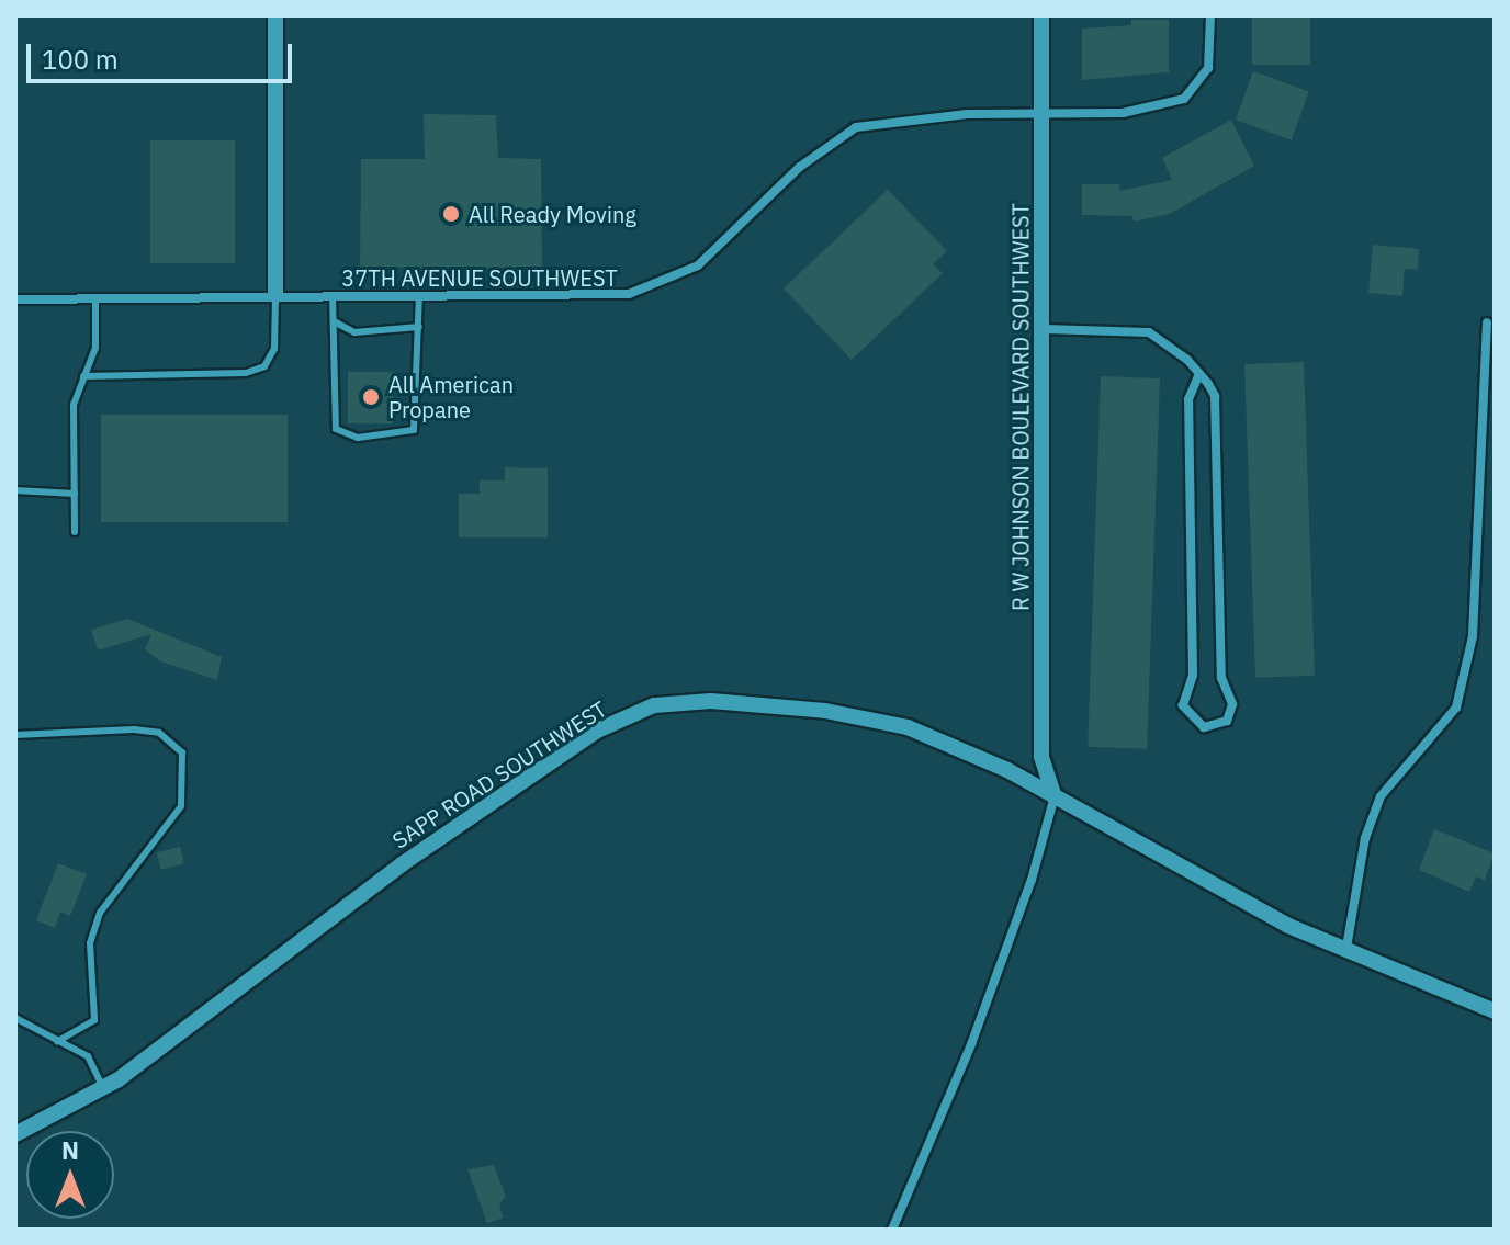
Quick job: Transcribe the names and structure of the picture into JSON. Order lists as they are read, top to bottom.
{
  "streets": {
    "street": ["37TH AVENUE SOUTHWEST", "R W JOHNSON BOULEVARD SOUTHWEST", "SAPP ROAD SOUTHWEST"]
  },
  "crossings": [
    ["37TH AVENUE SOUTHWEST", "R W JOHNSON BOULEVARD SOUTHWEST"],
    ["R W JOHNSON BOULEVARD SOUTHWEST", "SAPP ROAD SOUTHWEST"]
  ],
  "places": ["All Ready Moving", "All American Propane"],
  "scale_bar": "100 m",
  "north": "top"
}
